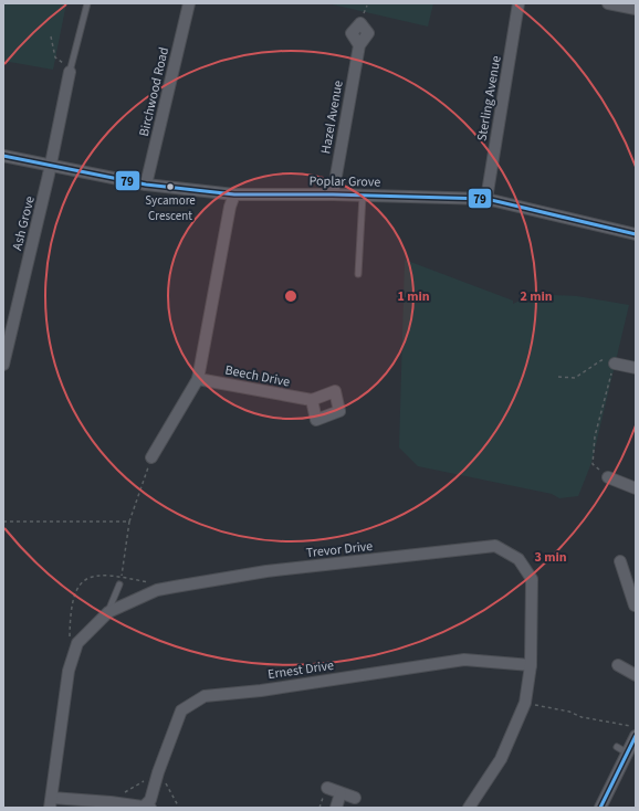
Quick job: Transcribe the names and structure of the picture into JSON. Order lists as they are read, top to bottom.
{
  "streets": {
    "street": [
      "Birchwood Road",
      "Sterling Avenue",
      "Hazel Avenue",
      "Poplar Grove",
      "Ash Grove",
      "Beech Drive",
      "Trevor Drive",
      "Ernest Drive"
    ]
  },
  "crossings": [
    ["Birchwood Road", "Poplar Grove"],
    ["Sterling Avenue", "Poplar Grove"],
    ["Hazel Avenue", "Poplar Grove"],
    ["Poplar Grove", "Ash Grove"],
    ["Trevor Drive", "Ernest Drive"]
  ],
  "places": ["Sycamore Crescent"],
  "lines": ["transit line 79"],
  "rings": ["1 min", "2 min", "3 min"]
}
